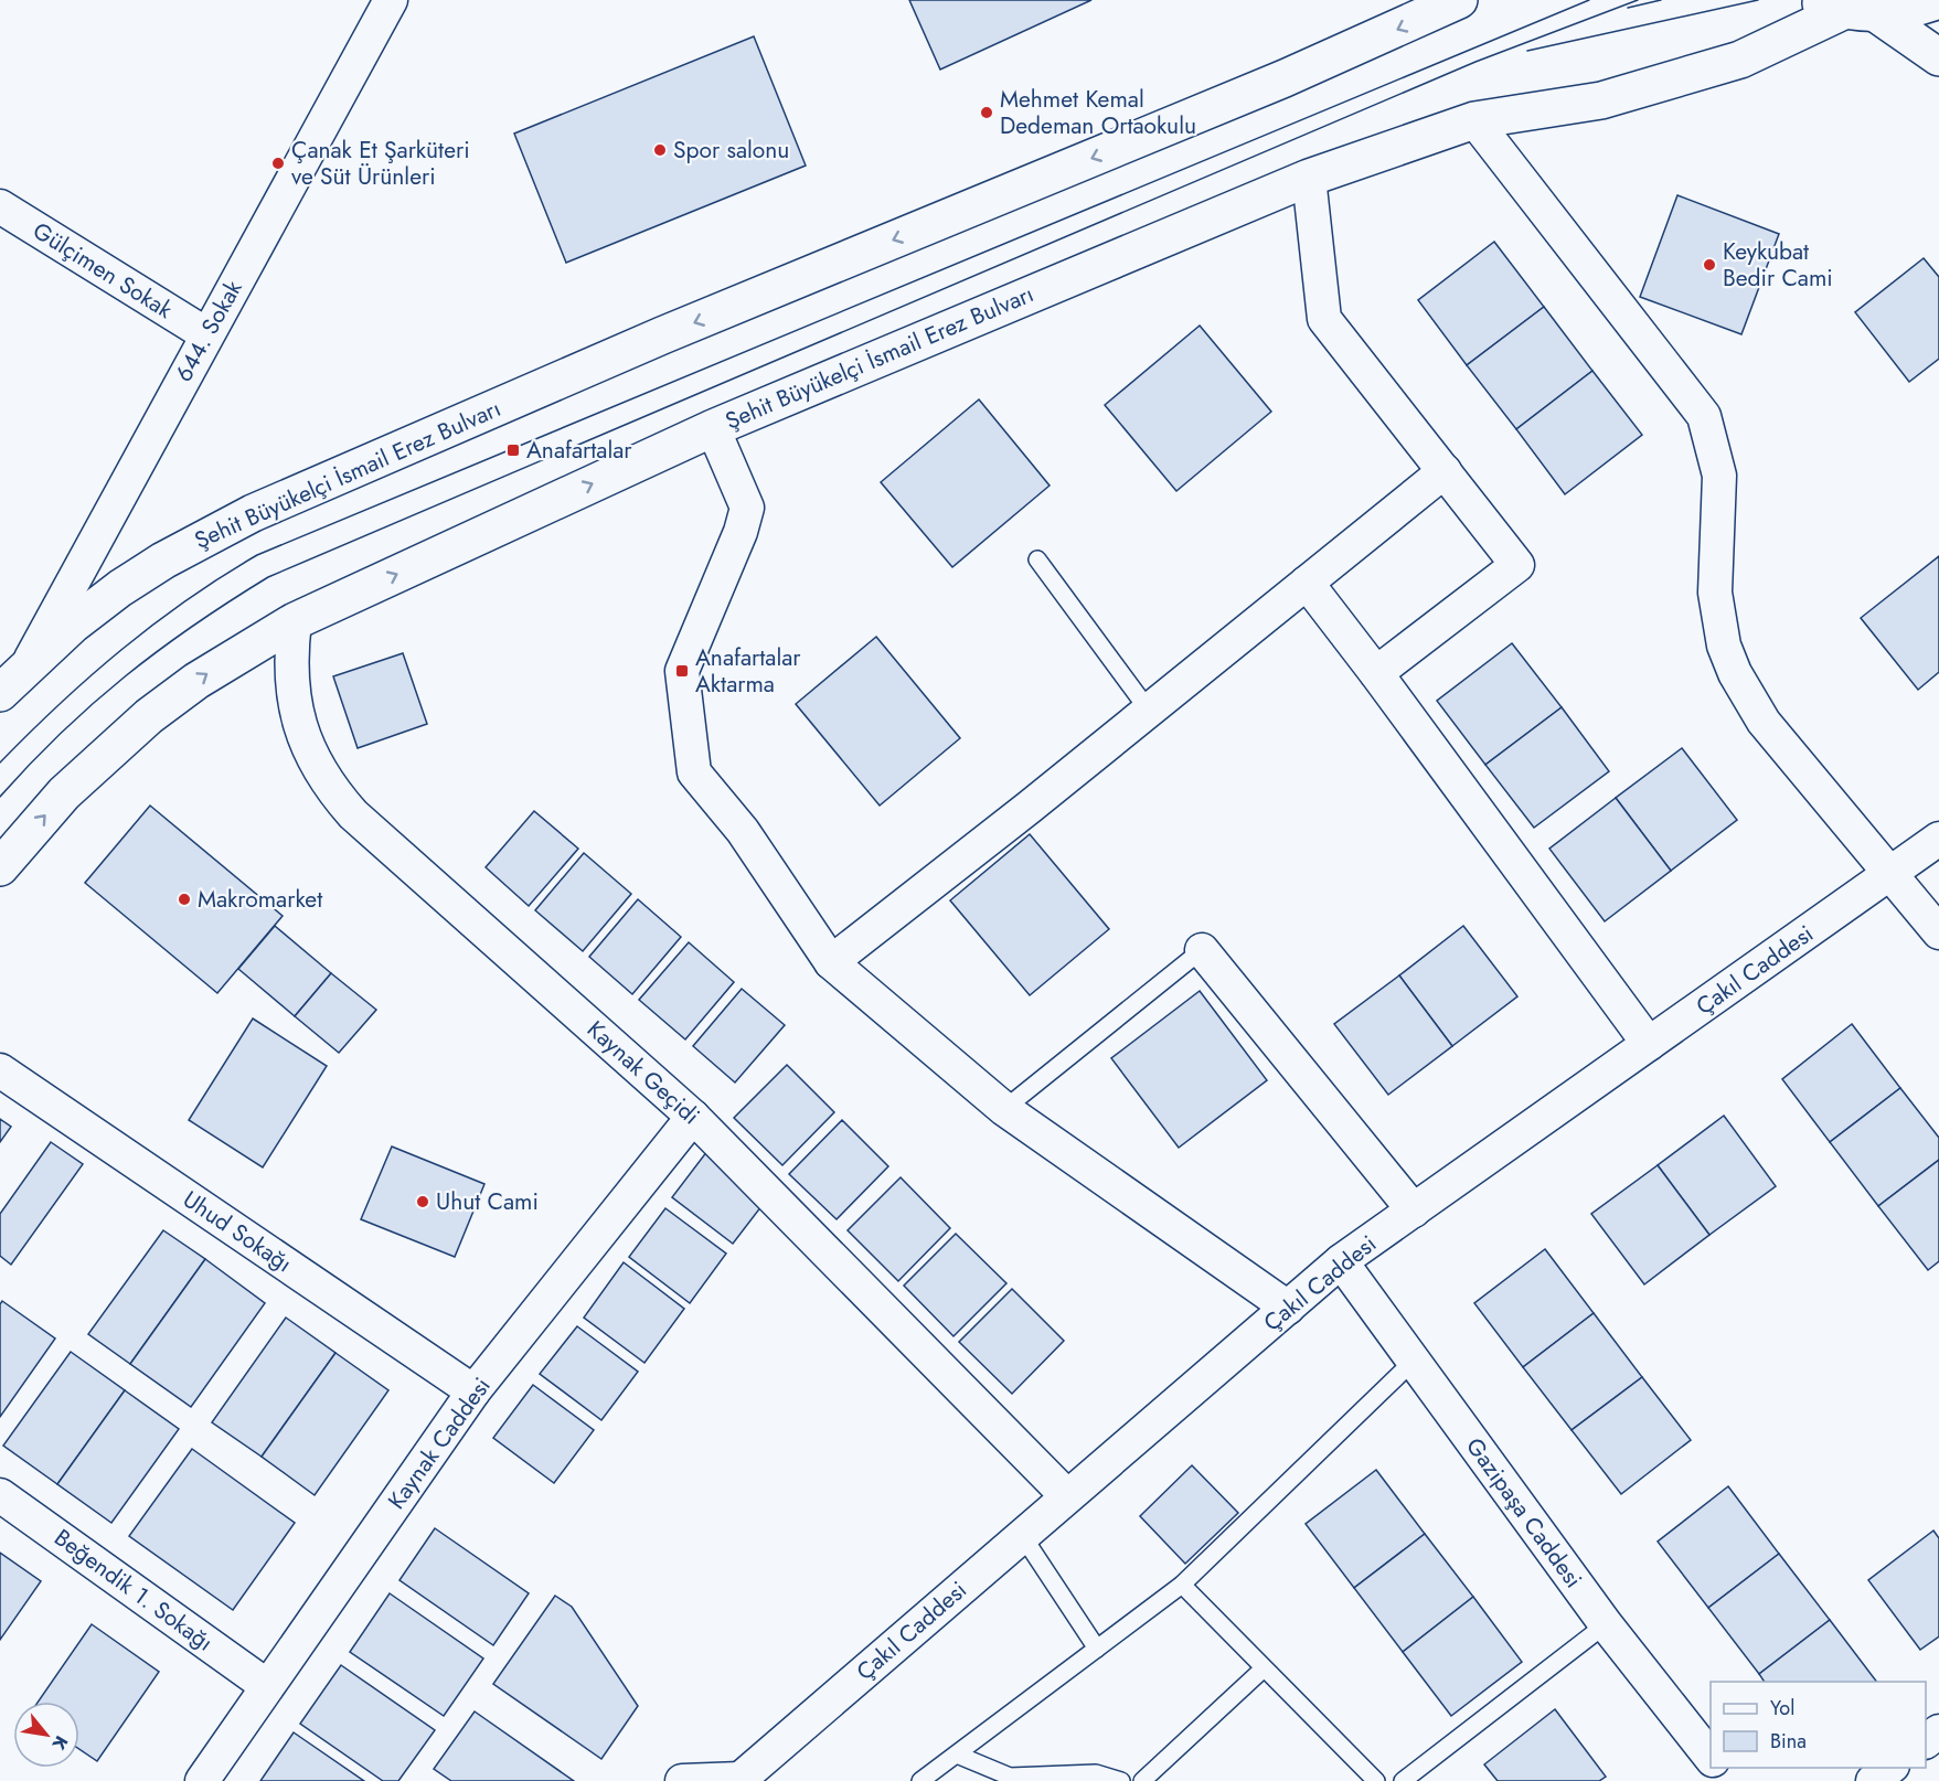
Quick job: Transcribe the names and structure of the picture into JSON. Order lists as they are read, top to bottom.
{
  "streets": {
    "main road": ["Şehit Büyükelçi İsmail Erez Bulvarı"],
    "street": [
      "Gülçimen Sokak",
      "644. Sokak",
      "Çakıl Caddesi",
      "Kaynak Geçidi",
      "Uhud Sokağı",
      "Kaynak Caddesi",
      "Gazipaşa Caddesi",
      "Beğendik 1. Sokağı"
    ]
  },
  "crossings": [
    ["Gülçimen Sokak", "644. Sokak"],
    ["644. Sokak", "Şehit Büyükelçi İsmail Erez Bulvarı"],
    ["Şehit Büyükelçi İsmail Erez Bulvarı", "Kaynak Geçidi"],
    ["Çakıl Caddesi", "Kaynak Geçidi"],
    ["Çakıl Caddesi", "Gazipaşa Caddesi"],
    ["Kaynak Geçidi", "Kaynak Caddesi"],
    ["Uhud Sokağı", "Kaynak Caddesi"],
    ["Kaynak Caddesi", "Beğendik 1. Sokağı"]
  ],
  "places": {
    "other": [
      "Mehmet Kemal Dedeman Ortaokulu",
      "Spor salonu",
      "Çanak Et Şarküteri ve Süt Ürünleri",
      "Keykubat Bedir Cami",
      "Makromarket",
      "Uhut Cami"
    ],
    "transit": ["Anafartalar", "Anafartalar Aktarma"]
  },
  "legend": ["Yol", "Bina"],
  "north": "bottom right"
}
